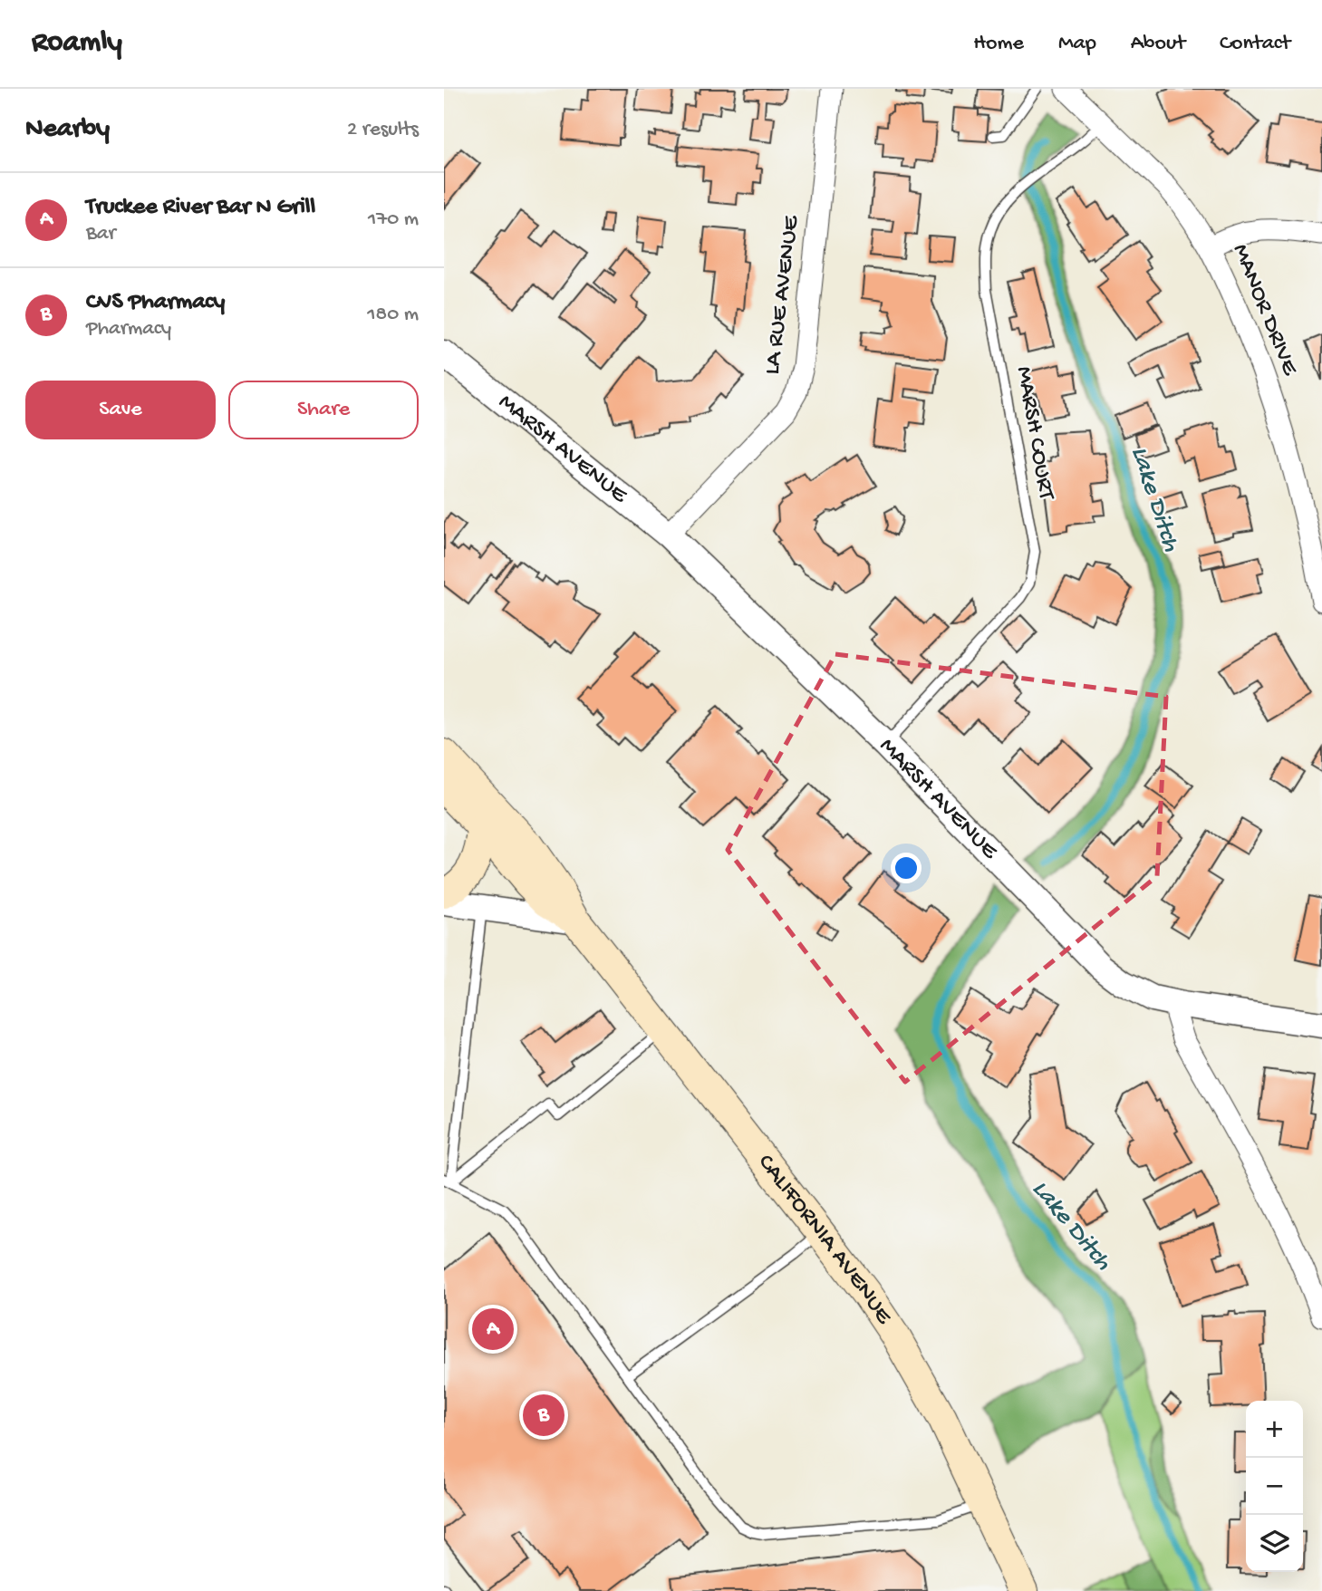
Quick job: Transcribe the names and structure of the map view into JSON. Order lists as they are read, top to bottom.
{
  "streets": {
    "main road": ["CALIFORNIA AVENUE"],
    "street": ["LA RUE AVENUE", "MANOR DRIVE", "MARSH AVENUE"],
    "lane": ["MARSH COURT"]
  },
  "crossings": [
    ["LA RUE AVENUE", "MARSH AVENUE"],
    ["MANOR DRIVE", "MARSH COURT"],
    ["MARSH COURT", "MARSH AVENUE"]
  ],
  "water": ["Lake Ditch"],
  "page": {
    "header": "Roamly",
    "nav": [
      "Home",
      "Map",
      "About",
      "Contact"
    ],
    "heading": ["Nearby", "2 results"],
    "list": [
      {
        "mark": "A",
        "name": "Truckee River Bar N Grill",
        "note": "Bar",
        "value": "170 m"
      },
      {
        "mark": "B",
        "name": "CVS Pharmacy",
        "note": "Pharmacy",
        "value": "180 m"
      }
    ],
    "buttons": ["Save", "Share"],
    "pins": ["A", "B"],
    "map_buttons": ["+", "−"]
  }
}
